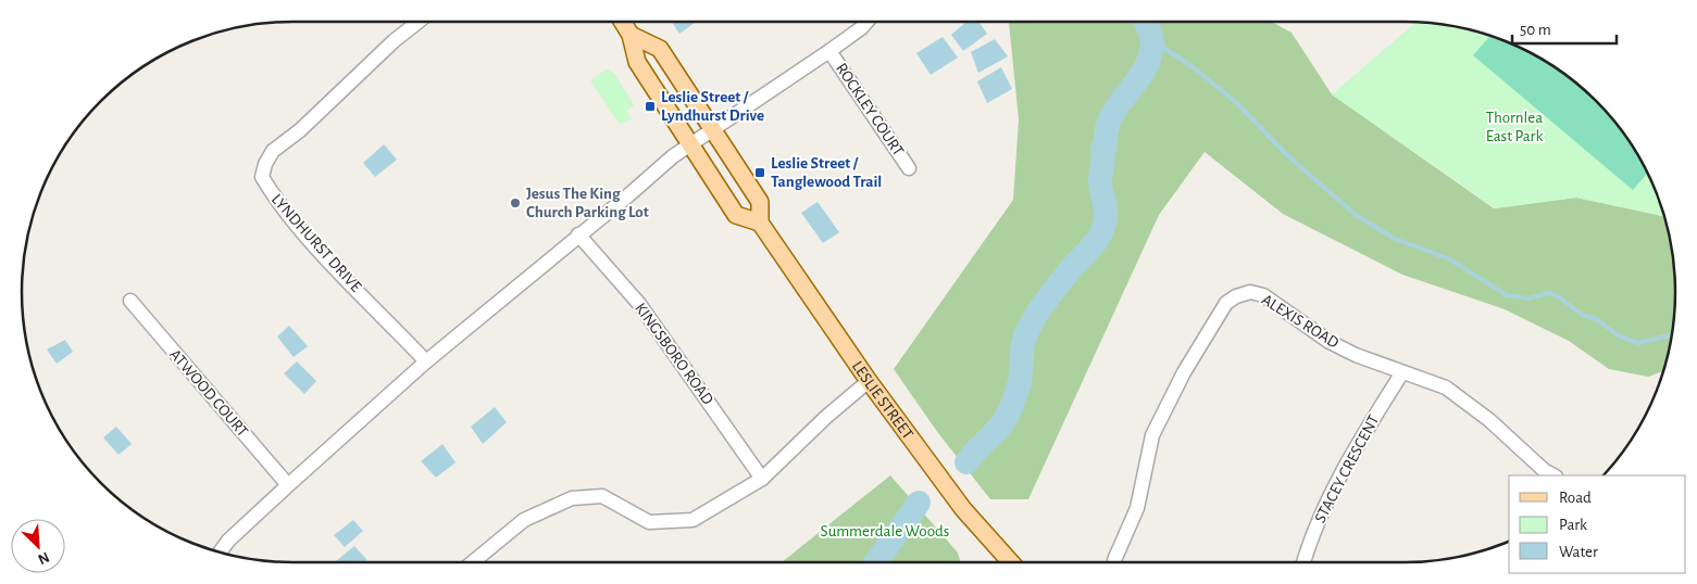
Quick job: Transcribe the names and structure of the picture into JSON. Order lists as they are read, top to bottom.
{
  "streets": {
    "main road": ["LESLIE STREET"],
    "street": [
      "ROCKLEY COURT",
      "LYNDHURST DRIVE",
      "ALEXIS ROAD",
      "KINGSBORO ROAD",
      "ATWOOD COURT",
      "STACEY CRESCENT"
    ]
  },
  "crossings": [
    ["ALEXIS ROAD", "STACEY CRESCENT"]
  ],
  "parks": ["Thornlea East Park", "Summerdale Woods"],
  "places": {
    "transit": ["Leslie Street / Lyndhurst Drive", "Leslie Street / Tanglewood Trail"],
    "other": ["Jesus The King Church Parking Lot"]
  },
  "legend": ["Road", "Park", "Water"],
  "scale_bar": "50 m",
  "north": "bottom right"
}
